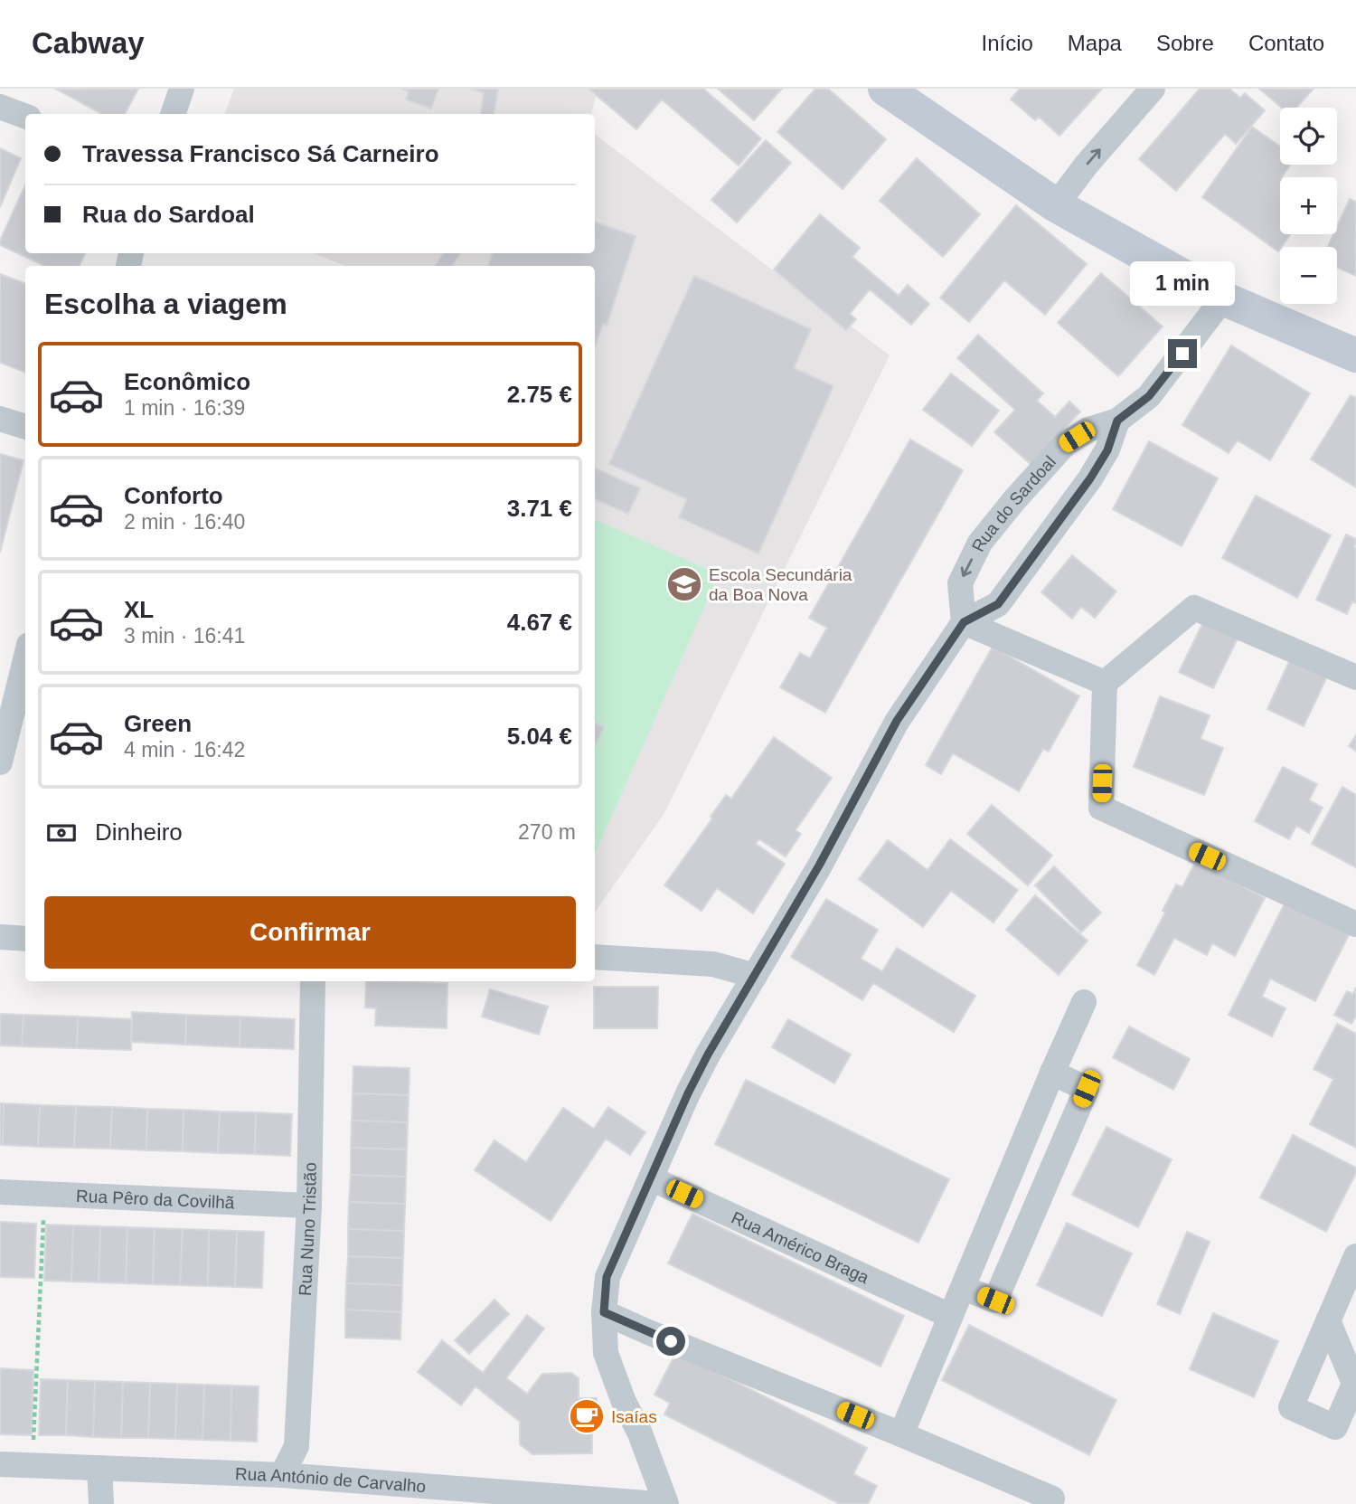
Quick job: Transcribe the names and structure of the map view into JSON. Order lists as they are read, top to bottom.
{
  "streets": {
    "street": [
      "Rua do Sardoal",
      "Rua Pêro da Covilhã",
      "Rua Nuno Tristão",
      "Rua Américo Braga",
      "Rua António de Carvalho"
    ]
  },
  "crossings": [
    ["Rua Pêro da Covilhã", "Rua Nuno Tristão"],
    ["Rua Nuno Tristão", "Rua António de Carvalho"]
  ],
  "places": {
    "school or university": ["Escola Secundária da Boa Nova"],
    "cafe": ["Isaías"]
  },
  "page": {
    "header": "Cabway",
    "nav": [
      "Início",
      "Mapa",
      "Sobre",
      "Contato"
    ],
    "map_buttons": ["+", "−"],
    "banner": ["Travessa Francisco Sá Carneiro", "Rua do Sardoal"],
    "bubble": "1 min",
    "heading": "Escolha a viagem",
    "list": [
      {
        "name": "Econômico",
        "note": "1 min · 16:39",
        "value": "2.75 €"
      },
      {
        "name": "Conforto",
        "note": "2 min · 16:40",
        "value": "3.71 €"
      },
      {
        "name": "XL",
        "note": "3 min · 16:41",
        "value": "4.67 €"
      },
      {
        "name": "Green",
        "note": "4 min · 16:42",
        "value": "5.04 €"
      }
    ],
    "pay": ["Dinheiro", "270 m"],
    "buttons": "Confirmar"
  }
}
